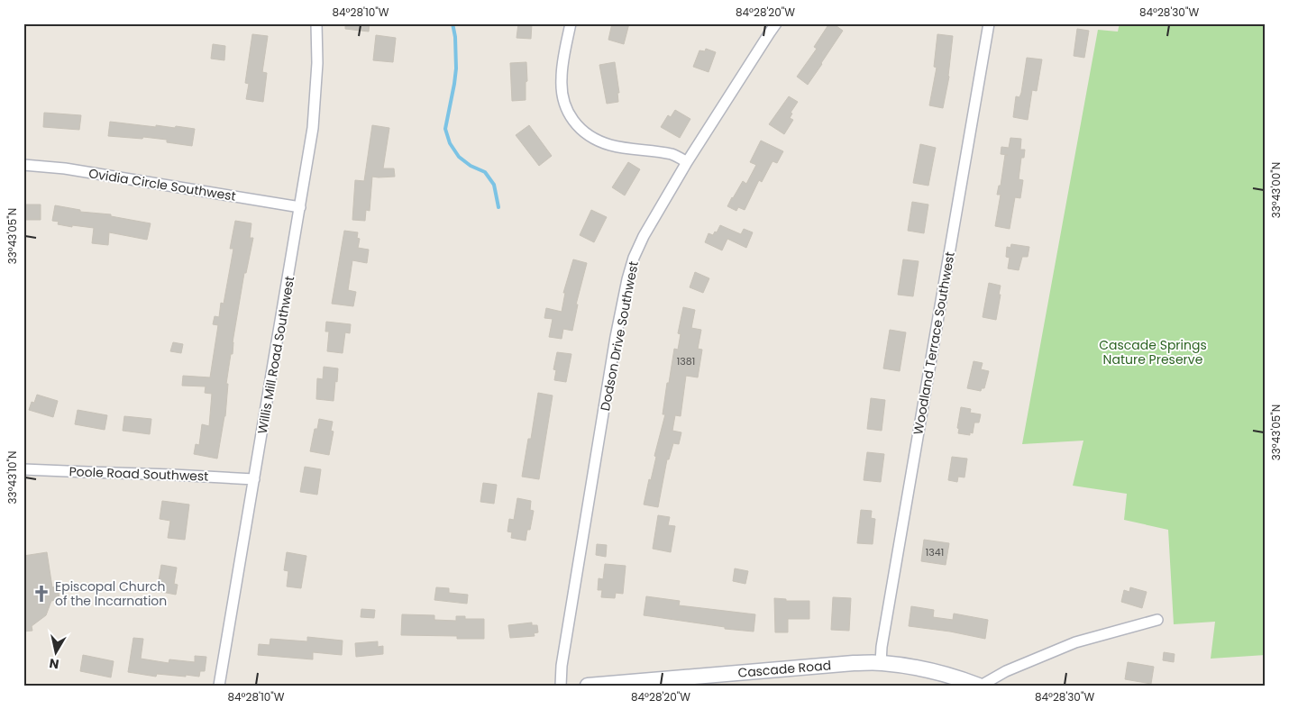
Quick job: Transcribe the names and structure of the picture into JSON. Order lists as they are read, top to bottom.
{
  "streets": {
    "main road": ["Cascade Road"],
    "street": [
      "Ovidia Circle Southwest",
      "Dodson Drive Southwest",
      "Woodland Terrace Southwest",
      "Willis Mill Road Southwest",
      "Poole Road Southwest"
    ]
  },
  "crossings": [
    ["Ovidia Circle Southwest", "Willis Mill Road Southwest"],
    ["Woodland Terrace Southwest", "Cascade Road"],
    ["Willis Mill Road Southwest", "Poole Road Southwest"]
  ],
  "parks": ["Cascade Springs Nature Preserve"],
  "places": {
    "church": ["Episcopal Church of the Incarnation"]
  },
  "house_numbers": ["1381", "1341"],
  "north": "bottom",
  "coordinates": [
    "84°28'10\"W",
    "84°28'20\"W",
    "84°28'30\"W",
    "33°43'00\"N",
    "33°43'05\"N",
    "33°43'10\"N"
  ]
}
